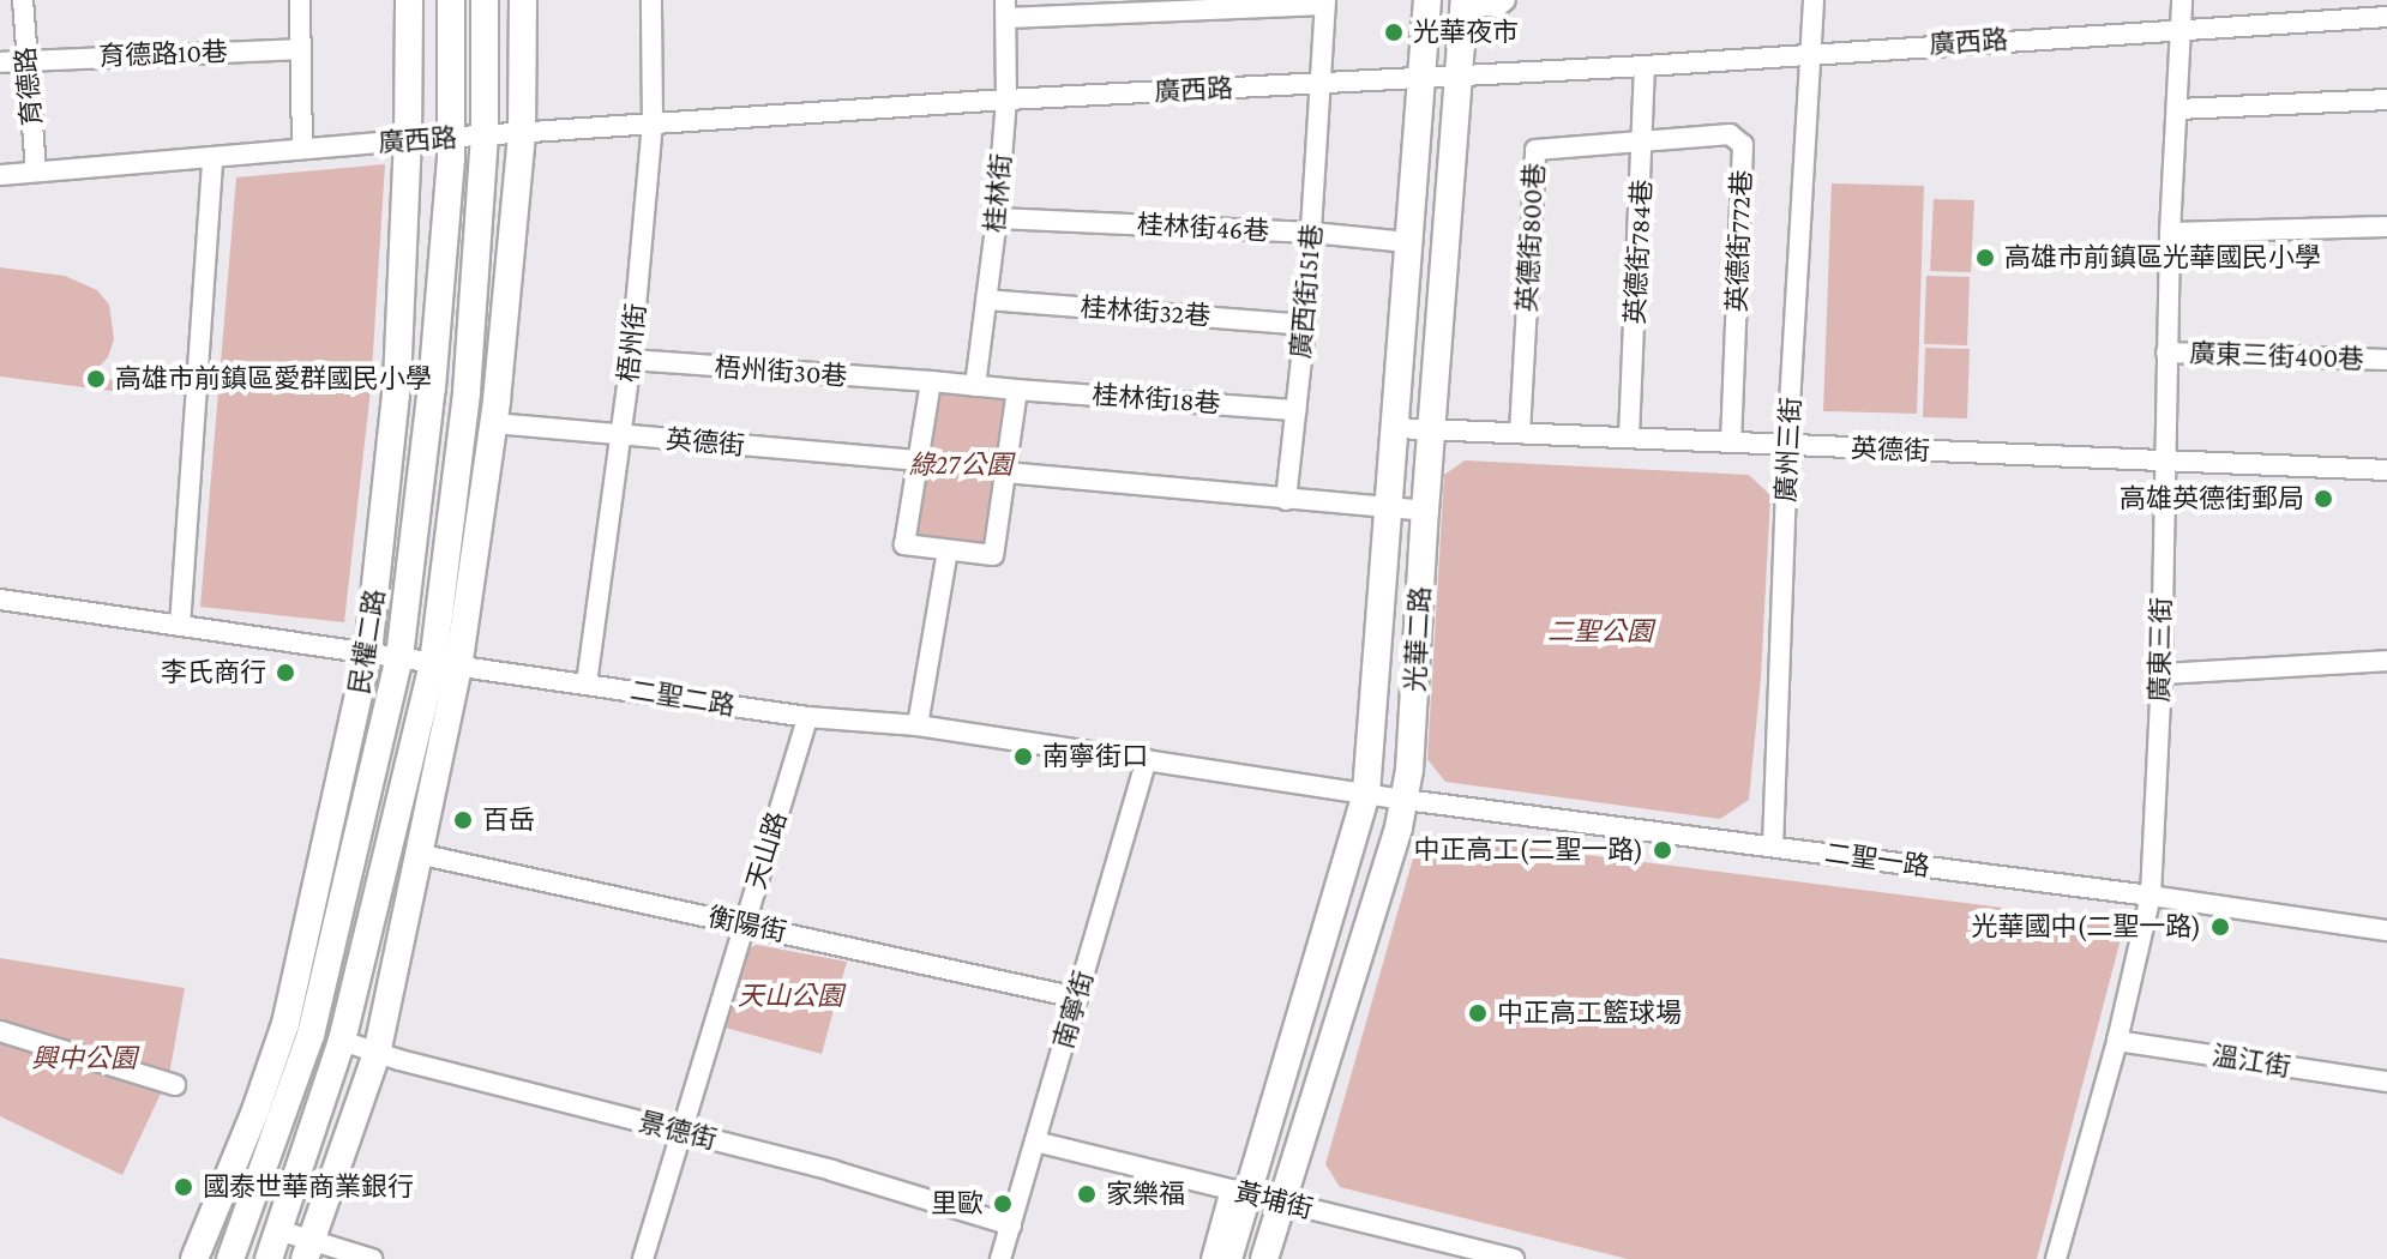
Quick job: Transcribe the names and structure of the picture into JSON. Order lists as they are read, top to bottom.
{
  "streets": {
    "street": [
      "廣西路",
      "育德路10巷",
      "育德路",
      "桂林街",
      "桂林街46巷",
      "英德街800巷",
      "英德街772巷",
      "英德街784巷",
      "廣西街151巷",
      "桂林街32巷",
      "梧州街",
      "廣東三街400巷",
      "梧州街30巷",
      "桂林街18巷",
      "英德街",
      "廣州三街",
      "光華二路",
      "民權二路",
      "廣東三街",
      "二聖二路",
      "天山路",
      "二聖一路",
      "衡陽街",
      "南寧街",
      "溫江街",
      "景德街",
      "黃埔街"
    ]
  },
  "crossings": [
    ["廣西路", "育德路"],
    ["廣西路", "桂林街"],
    ["廣西路", "英德街784巷"],
    ["廣西路", "廣西街151巷"],
    ["廣西路", "梧州街"],
    ["廣西路", "廣州三街"],
    ["廣西路", "光華二路"],
    ["廣西路", "民權二路"],
    ["廣西路", "廣東三街"],
    ["育德路10巷", "育德路"],
    ["桂林街", "桂林街46巷"],
    ["桂林街", "桂林街32巷"],
    ["桂林街46巷", "廣西街151巷"],
    ["桂林街46巷", "光華二路"],
    ["英德街800巷", "英德街772巷"],
    ["英德街800巷", "英德街784巷"],
    ["英德街800巷", "英德街"],
    ["英德街772巷", "英德街784巷"],
    ["英德街772巷", "英德街"],
    ["英德街784巷", "英德街"],
    ["廣西街151巷", "桂林街32巷"],
    ["廣西街151巷", "桂林街18巷"],
    ["梧州街", "梧州街30巷"],
    ["梧州街", "英德街"],
    ["梧州街", "二聖二路"],
    ["廣東三街400巷", "廣東三街"],
    ["英德街", "廣州三街"],
    ["英德街", "光華二路"],
    ["英德街", "廣東三街"],
    ["廣州三街", "二聖一路"],
    ["光華二路", "二聖二路"],
    ["光華二路", "二聖一路"],
    ["光華二路", "黃埔街"],
    ["民權二路", "二聖二路"],
    ["廣東三街", "二聖一路"],
    ["廣東三街", "溫江街"],
    ["二聖二路", "天山路"],
    ["二聖二路", "二聖一路"],
    ["二聖二路", "南寧街"],
    ["天山路", "衡陽街"],
    ["天山路", "景德街"],
    ["衡陽街", "南寧街"],
    ["南寧街", "景德街"],
    ["南寧街", "黃埔街"]
  ],
  "parks": [
    "綠27公園",
    "二聖公園",
    "天山公園",
    "興中公園"
  ],
  "places": [
    "光華夜市",
    "高雄市前鎮區光華國民小學",
    "高雄市前鎮區愛群國民小學",
    "高雄英德街郵局",
    "李氏商行",
    "南寧街口",
    "百岳",
    "中正高工(二聖一路)",
    "光華國中(二聖一路)",
    "中正高工籃球場",
    "國泰世華商業銀行",
    "家樂福",
    "里歐"
  ]
}
